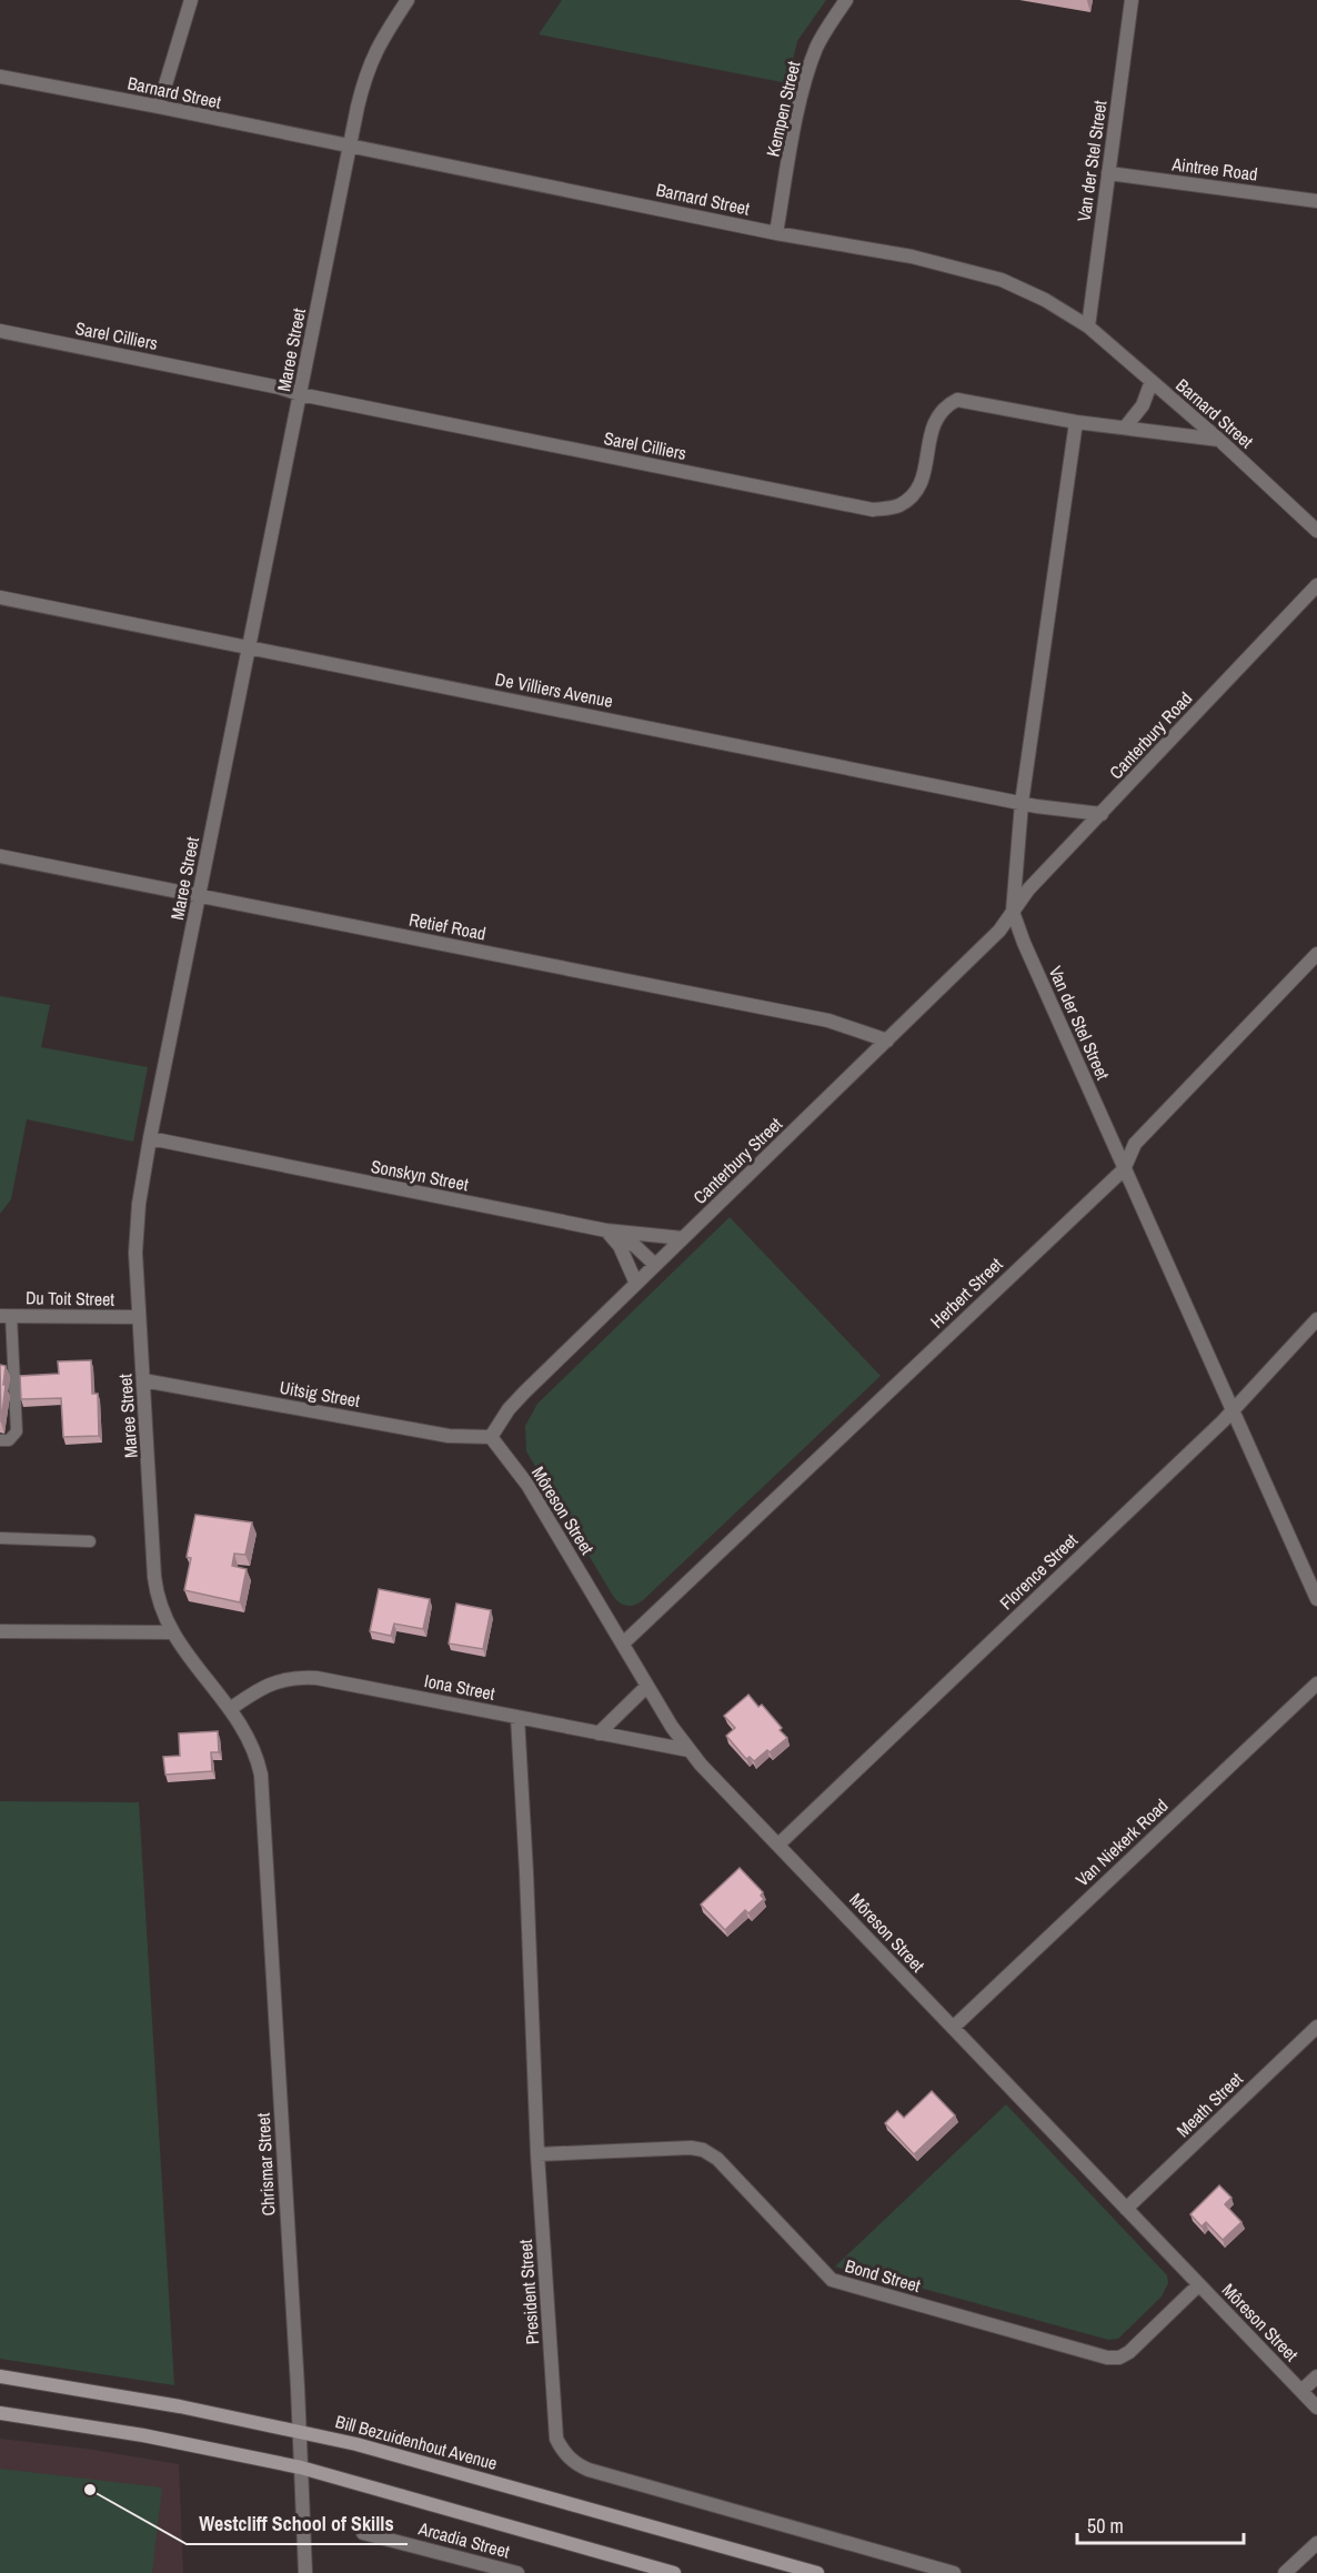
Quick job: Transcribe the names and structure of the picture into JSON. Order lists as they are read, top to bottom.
{
  "streets": {
    "main road": ["Bill Bezuidenhout Avenue"],
    "street": [
      "Barnard Street",
      "Kempen Street",
      "Van der Stel Street",
      "Aintree Road",
      "Sarel Cilliers",
      "Maree Street",
      "De Villiers Avenue",
      "Canterbury Road",
      "Retief Road",
      "Canterbury Street",
      "Sonskyn Street",
      "Herbert Street",
      "Du Toit Street",
      "Uitsig Street",
      "Môreson Street",
      "Florence Street",
      "Iona Street",
      "Van Niekerk Road",
      "Meath Street",
      "Chrismar Street",
      "Bond Street",
      "President Street",
      "Arcadia Street"
    ]
  },
  "crossings": [
    ["Barnard Street", "Kempen Street"],
    ["Barnard Street", "Van der Stel Street"],
    ["Barnard Street", "Sarel Cilliers"],
    ["Barnard Street", "Maree Street"],
    ["Van der Stel Street", "Aintree Road"],
    ["Van der Stel Street", "Sarel Cilliers"],
    ["Van der Stel Street", "De Villiers Avenue"],
    ["Van der Stel Street", "Canterbury Road"],
    ["Van der Stel Street", "Canterbury Street"],
    ["Van der Stel Street", "Herbert Street"],
    ["Van der Stel Street", "Florence Street"],
    ["Sarel Cilliers", "Maree Street"],
    ["Maree Street", "De Villiers Avenue"],
    ["Maree Street", "Retief Road"],
    ["Maree Street", "Sonskyn Street"],
    ["Maree Street", "Du Toit Street"],
    ["Maree Street", "Uitsig Street"],
    ["Maree Street", "Iona Street"],
    ["Maree Street", "Chrismar Street"],
    ["De Villiers Avenue", "Canterbury Road"],
    ["Canterbury Road", "Canterbury Street"],
    ["Retief Road", "Canterbury Street"],
    ["Canterbury Street", "Sonskyn Street"],
    ["Canterbury Street", "Uitsig Street"],
    ["Canterbury Street", "Môreson Street"],
    ["Herbert Street", "Môreson Street"],
    ["Uitsig Street", "Môreson Street"],
    ["Môreson Street", "Florence Street"],
    ["Môreson Street", "Iona Street"],
    ["Môreson Street", "Van Niekerk Road"],
    ["Môreson Street", "Meath Street"],
    ["Môreson Street", "Bond Street"],
    ["Iona Street", "President Street"],
    ["Chrismar Street", "Bill Bezuidenhout Avenue"],
    ["Bond Street", "President Street"]
  ],
  "places": ["Westcliff School of Skills"],
  "scale_bar": "50 m"
}
